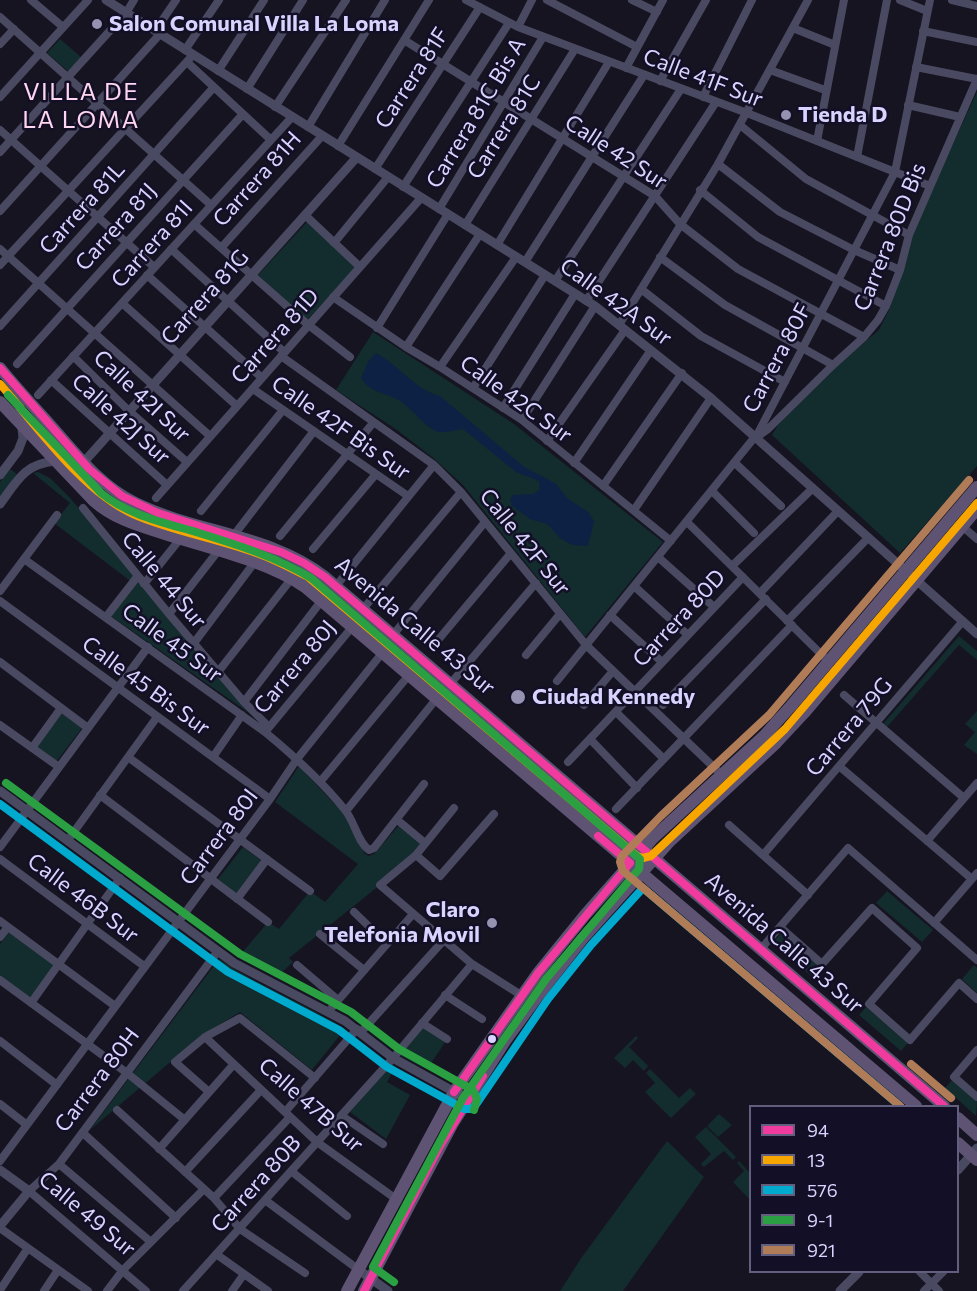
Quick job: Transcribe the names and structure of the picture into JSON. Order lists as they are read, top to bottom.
{
  "streets": {
    "main road": ["Avenida Calle 43 Sur"],
    "street": [
      "Carrera 81F",
      "Calle 41F Sur",
      "Carrera 81C Bis A",
      "Carrera 81C",
      "Calle 42 Sur",
      "Carrera 81H",
      "Carrera 81L",
      "Carrera 81J",
      "Carrera 80D Bis",
      "Carrera 81I",
      "Carrera 81G",
      "Calle 42A Sur",
      "Carrera 81D",
      "Carrera 80F",
      "Calle 42I Sur",
      "Calle 42C Sur",
      "Calle 42J Sur",
      "Calle 42F Bis Sur",
      "Calle 42F Sur",
      "Calle 44 Sur",
      "Carrera 80D",
      "Calle 45 Sur",
      "Carrera 80J",
      "Calle 45 Bis Sur",
      "Carrera 79G",
      "Carrera 80I",
      "Calle 46B Sur",
      "Carrera 80H",
      "Calle 47B Sur",
      "Carrera 80B",
      "Calle 49 Sur"
    ]
  },
  "crossings": [
    ["Carrera 81F", "Calle 41F Sur"],
    ["Carrera 81F", "Calle 42 Sur"],
    ["Carrera 81F", "Calle 42A Sur"],
    ["Calle 41F Sur", "Carrera 81C Bis A"],
    ["Calle 41F Sur", "Carrera 81C"],
    ["Calle 41F Sur", "Carrera 80D Bis"],
    ["Calle 41F Sur", "Carrera 80F"],
    ["Carrera 81C Bis A", "Calle 42 Sur"],
    ["Carrera 81C Bis A", "Calle 42A Sur"],
    ["Carrera 81C", "Calle 42 Sur"],
    ["Carrera 81C", "Calle 42A Sur"],
    ["Calle 42 Sur", "Carrera 80D Bis"],
    ["Calle 42 Sur", "Carrera 80F"],
    ["Carrera 81H", "Calle 42A Sur"],
    ["Carrera 80D Bis", "Calle 42A Sur"],
    ["Carrera 80D Bis", "Carrera 80F"],
    ["Carrera 81I", "Calle 42A Sur"],
    ["Carrera 81I", "Calle 42I Sur"],
    ["Carrera 81I", "Calle 42J Sur"],
    ["Carrera 81I", "Calle 42F Bis Sur"],
    ["Carrera 81I", "Calle 42F Sur"],
    ["Carrera 81G", "Calle 42A Sur"],
    ["Carrera 81G", "Calle 42I Sur"],
    ["Carrera 81G", "Calle 42J Sur"],
    ["Carrera 81G", "Calle 42F Bis Sur"],
    ["Carrera 81G", "Calle 42F Sur"],
    ["Carrera 81G", "Avenida Calle 43 Sur"],
    ["Calle 42A Sur", "Carrera 81D"],
    ["Calle 42A Sur", "Carrera 80F"],
    ["Calle 42A Sur", "Carrera 80D"],
    ["Calle 42A Sur", "Carrera 79G"],
    ["Carrera 81D", "Calle 42I Sur"],
    ["Carrera 81D", "Calle 42C Sur"],
    ["Carrera 81D", "Calle 42J Sur"],
    ["Carrera 81D", "Calle 42F Bis Sur"],
    ["Carrera 81D", "Calle 42F Sur"],
    ["Carrera 80F", "Calle 42C Sur"],
    ["Carrera 80F", "Calle 42F Sur"],
    ["Calle 42F Sur", "Carrera 80D"],
    ["Calle 42F Sur", "Carrera 80J"],
    ["Calle 44 Sur", "Calle 45 Sur"],
    ["Calle 44 Sur", "Carrera 80J"],
    ["Avenida Calle 43 Sur", "Carrera 80J"],
    ["Avenida Calle 43 Sur", "Carrera 80I"],
    ["Calle 45 Sur", "Carrera 80J"],
    ["Calle 45 Sur", "Carrera 80I"],
    ["Calle 45 Bis Sur", "Carrera 80I"],
    ["Carrera 80I", "Calle 46B Sur"],
    ["Carrera 80H", "Calle 49 Sur"],
    ["Calle 47B Sur", "Carrera 80B"]
  ],
  "districts": ["VILLA DE LA LOMA"],
  "places": [
    "Salon Comunal Villa La Loma",
    "Tienda D",
    "Ciudad Kennedy",
    "Claro Telefonia Movil"
  ],
  "lines": [
    "transit line 94",
    "transit line 13",
    "transit line 9-1",
    "transit line 921",
    "transit line 576"
  ],
  "legend": [
    "94",
    "13",
    "576",
    "9-1",
    "921"
  ]
}
